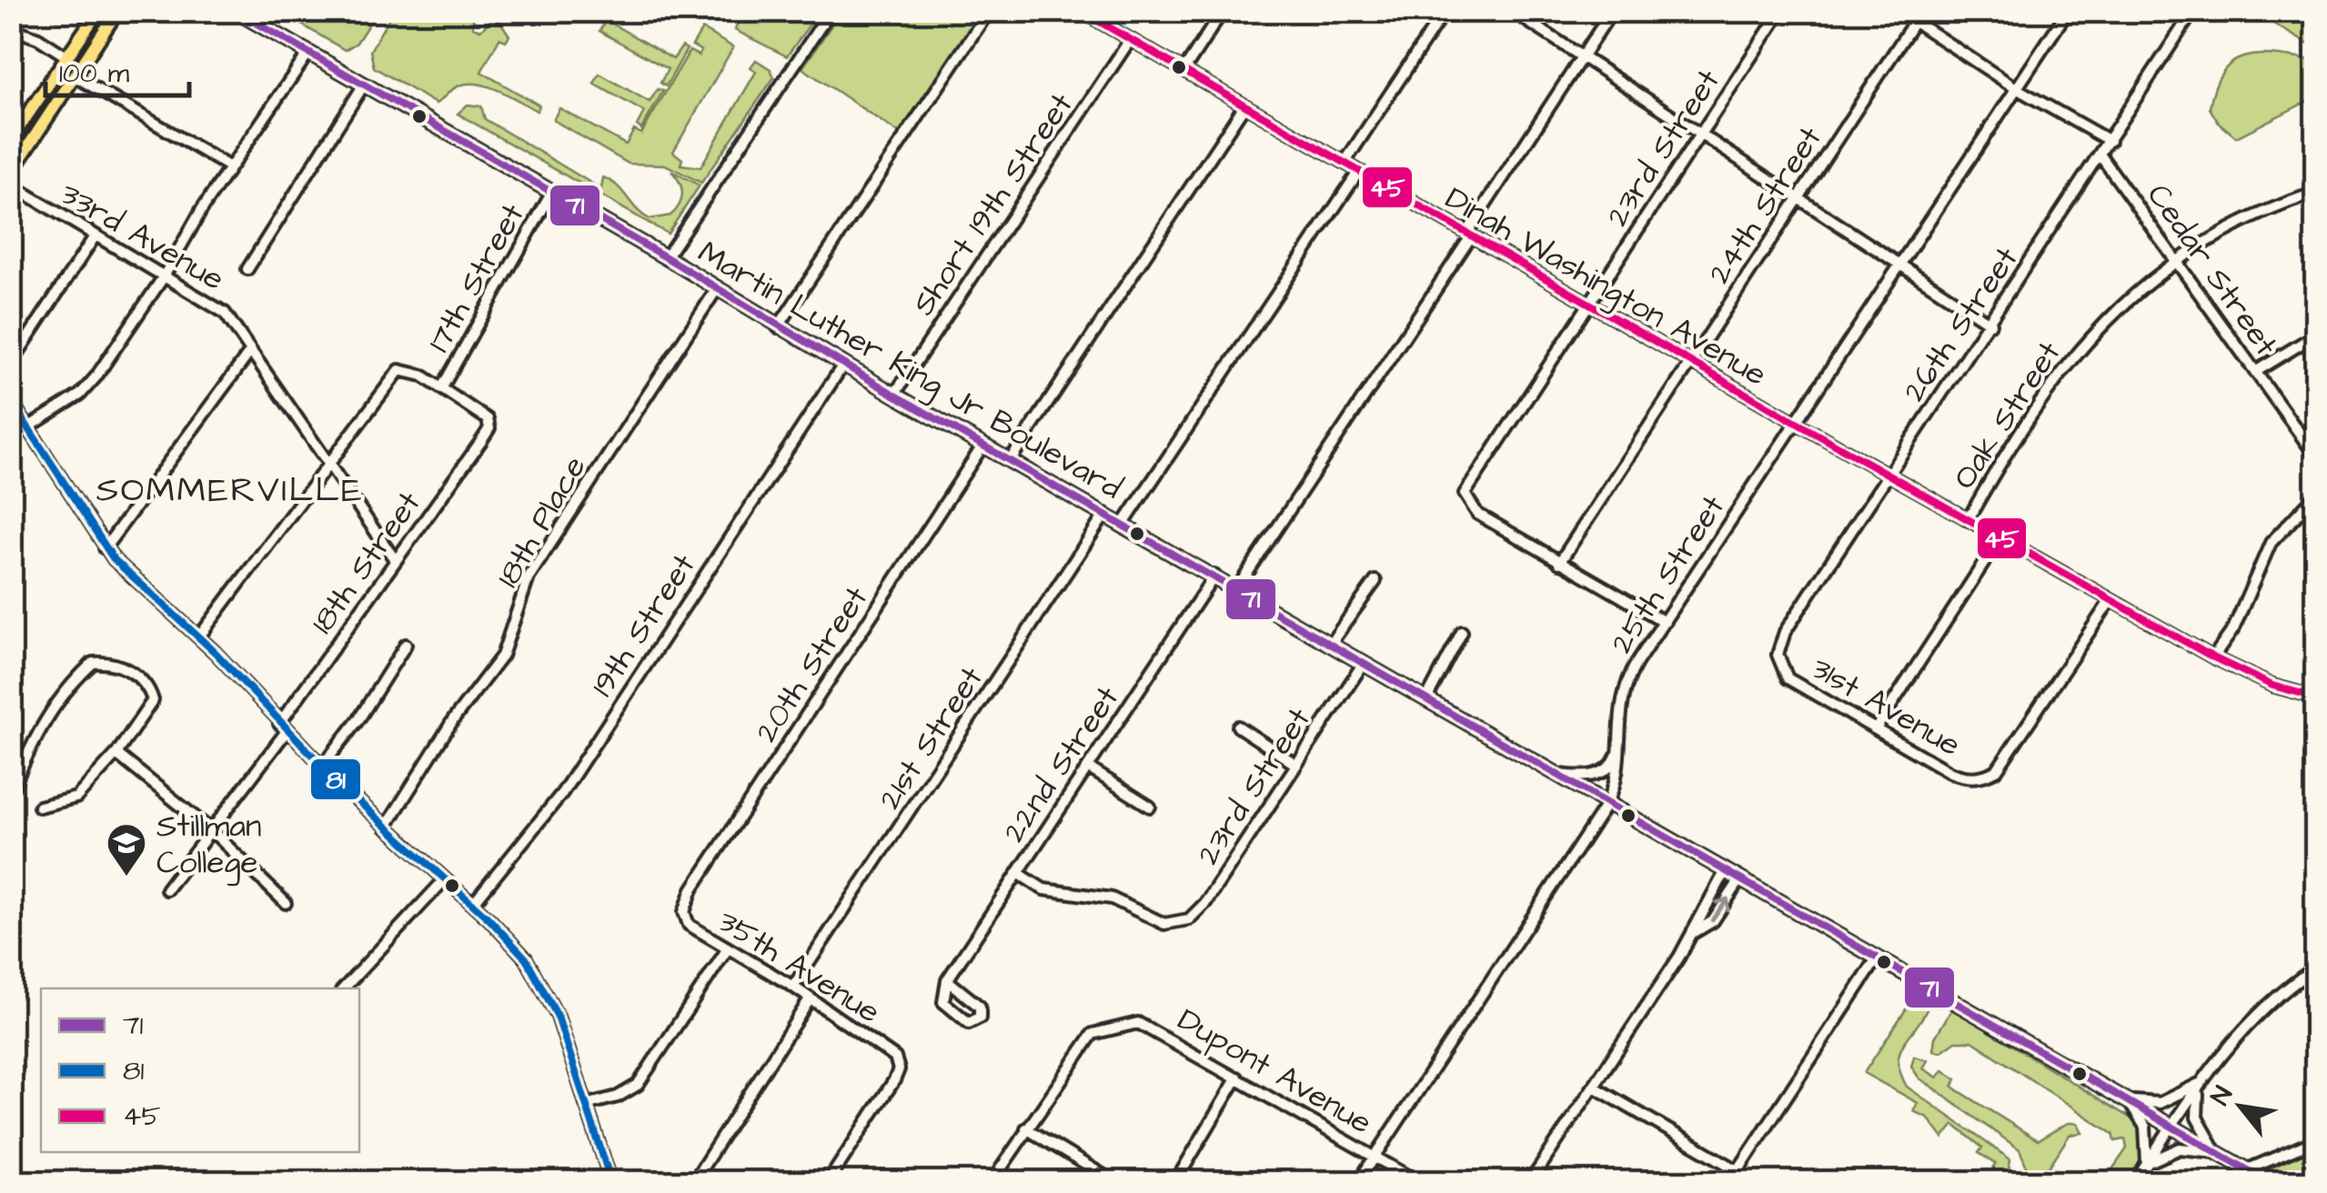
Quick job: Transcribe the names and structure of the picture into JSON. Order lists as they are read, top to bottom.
{
  "streets": {
    "main road": ["Martin Luther King Jr Boulevard"],
    "street": [
      "23rd Street",
      "Short 19th Street",
      "24th Street",
      "33rd Avenue",
      "Cedar Street",
      "17th Street",
      "Dinah Washington Avenue",
      "26th Street",
      "Oak Street",
      "18th Place",
      "18th Street",
      "25th Street",
      "19th Street",
      "20th Street",
      "31st Avenue",
      "21st Street",
      "22nd Street",
      "35th Avenue",
      "Dupont Avenue"
    ]
  },
  "crossings": [
    ["23rd Street", "24th Street"],
    ["23rd Street", "Dinah Washington Avenue"],
    ["23rd Street", "Martin Luther King Jr Boulevard"],
    ["23rd Street", "22nd Street"],
    ["Short 19th Street", "Dinah Washington Avenue"],
    ["Short 19th Street", "Martin Luther King Jr Boulevard"],
    ["24th Street", "Dinah Washington Avenue"],
    ["33rd Avenue", "18th Street"],
    ["Cedar Street", "26th Street"],
    ["Cedar Street", "Oak Street"],
    ["17th Street", "Martin Luther King Jr Boulevard"],
    ["17th Street", "18th Street"],
    ["Dinah Washington Avenue", "26th Street"],
    ["Dinah Washington Avenue", "Oak Street"],
    ["Dinah Washington Avenue", "25th Street"],
    ["Dinah Washington Avenue", "31st Avenue"],
    ["26th Street", "31st Avenue"],
    ["Martin Luther King Jr Boulevard", "18th Place"],
    ["Martin Luther King Jr Boulevard", "25th Street"],
    ["Martin Luther King Jr Boulevard", "19th Street"],
    ["Martin Luther King Jr Boulevard", "20th Street"],
    ["Martin Luther King Jr Boulevard", "21st Street"],
    ["Martin Luther King Jr Boulevard", "22nd Street"],
    ["25th Street", "Dupont Avenue"],
    ["20th Street", "35th Avenue"],
    ["21st Street", "35th Avenue"]
  ],
  "districts": ["SOMMERVILLE"],
  "places": {
    "school or university": ["Stillman College"]
  },
  "lines": ["transit line 71", "transit line 45", "transit line 81"],
  "legend": ["71", "81", "45"],
  "scale_bar": "100 m",
  "north": "top left"
}
